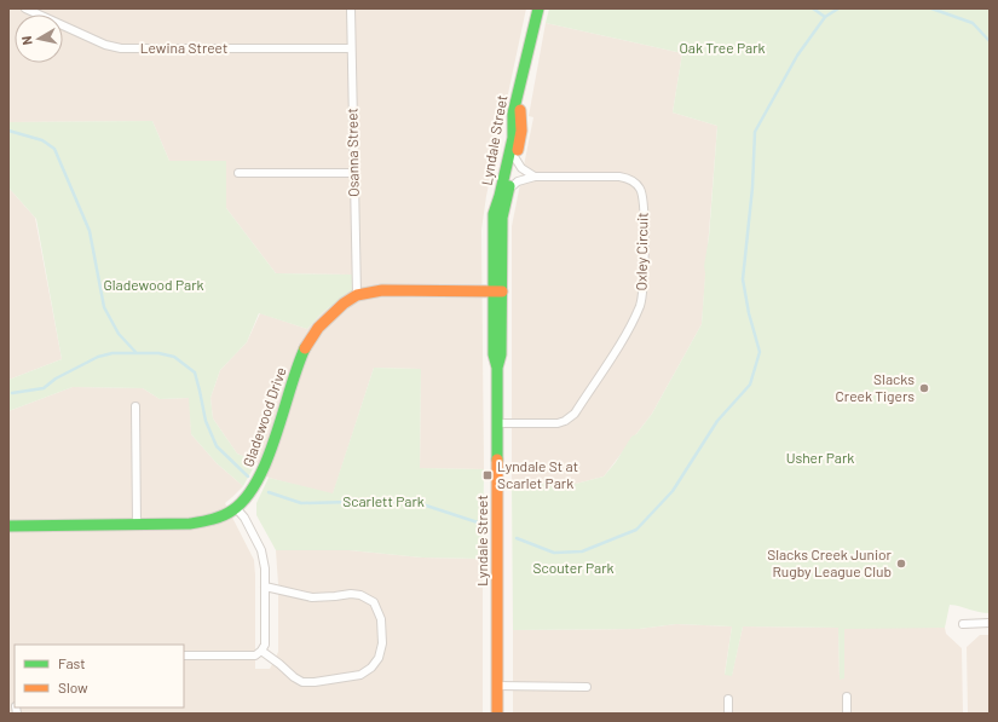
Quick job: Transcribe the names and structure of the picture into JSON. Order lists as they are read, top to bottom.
{
  "streets": {
    "street": [
      "Lewina Street",
      "Lyndale Street",
      "Osanna Street",
      "Oxley Circuit",
      "Gladewood Drive"
    ]
  },
  "crossings": [
    ["Lewina Street", "Osanna Street"],
    ["Lyndale Street", "Oxley Circuit"],
    ["Lyndale Street", "Gladewood Drive"],
    ["Osanna Street", "Gladewood Drive"]
  ],
  "parks": [
    "Oak Tree Park",
    "Gladewood Park",
    "Usher Park",
    "Scarlett Park",
    "Scouter Park"
  ],
  "places": {
    "other": ["Slacks Creek Tigers", "Slacks Creek Junior Rugby League Club"],
    "transit": ["Lyndale St at Scarlet Park"]
  },
  "legend": ["Fast", "Slow"],
  "north": "left"
}
